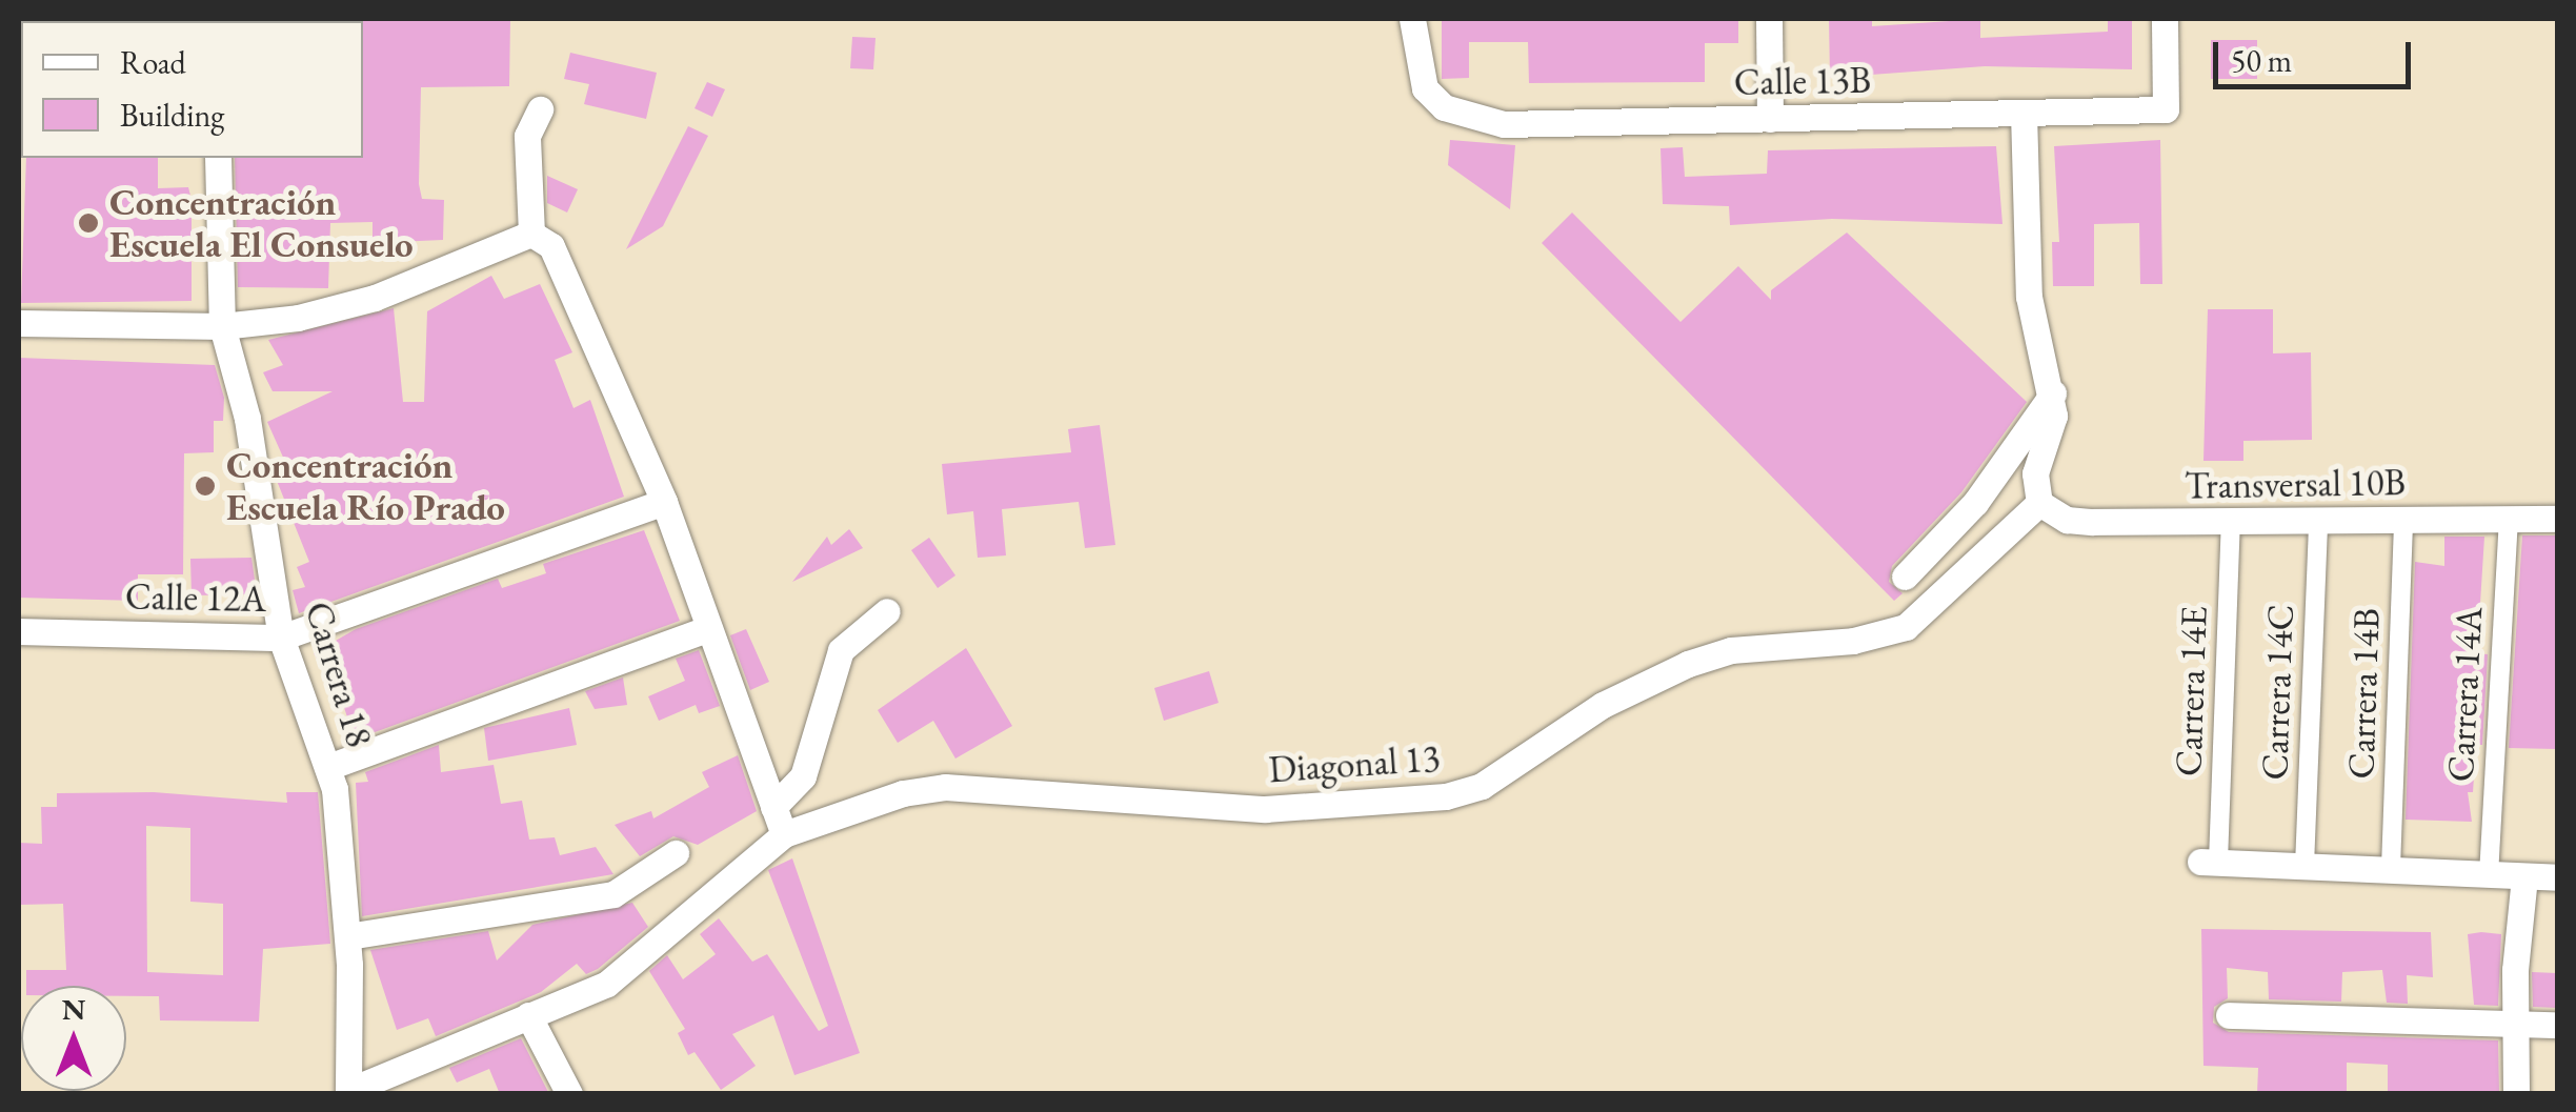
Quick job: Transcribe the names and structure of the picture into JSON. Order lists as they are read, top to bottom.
{
  "streets": {
    "street": [
      "Calle 13B",
      "Transversal 10B",
      "Calle 12A",
      "Carrera 18",
      "Carrera 14E",
      "Carrera 14C",
      "Carrera 14B",
      "Carrera 14A",
      "Diagonal 13"
    ]
  },
  "crossings": [
    ["Transversal 10B", "Carrera 14E"],
    ["Transversal 10B", "Carrera 14C"],
    ["Transversal 10B", "Carrera 14B"],
    ["Transversal 10B", "Carrera 14A"],
    ["Transversal 10B", "Diagonal 13"],
    ["Calle 12A", "Carrera 18"]
  ],
  "places": ["Concentración Escuela El Consuelo", "Concentración Escuela Río Prado"],
  "legend": ["Road", "Building"],
  "scale_bar": "50 m",
  "north": "top"
}
